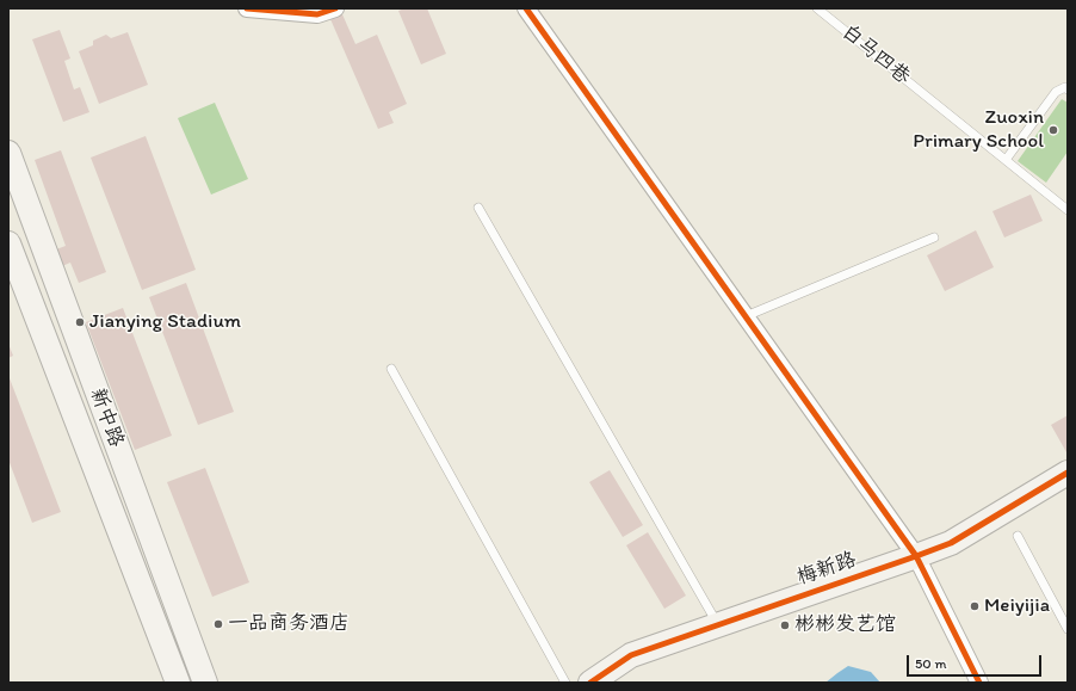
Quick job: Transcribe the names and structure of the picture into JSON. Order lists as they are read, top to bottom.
{
  "streets": {
    "main road": ["新中路", "梅新路"],
    "lane": ["白马四巷"]
  },
  "places": [
    "Zuoxin Primary School",
    "Jianying Stadium",
    "Meiyijia",
    "一品商务酒店",
    "彬彬发艺馆"
  ],
  "scale_bar": "50 m"
}
